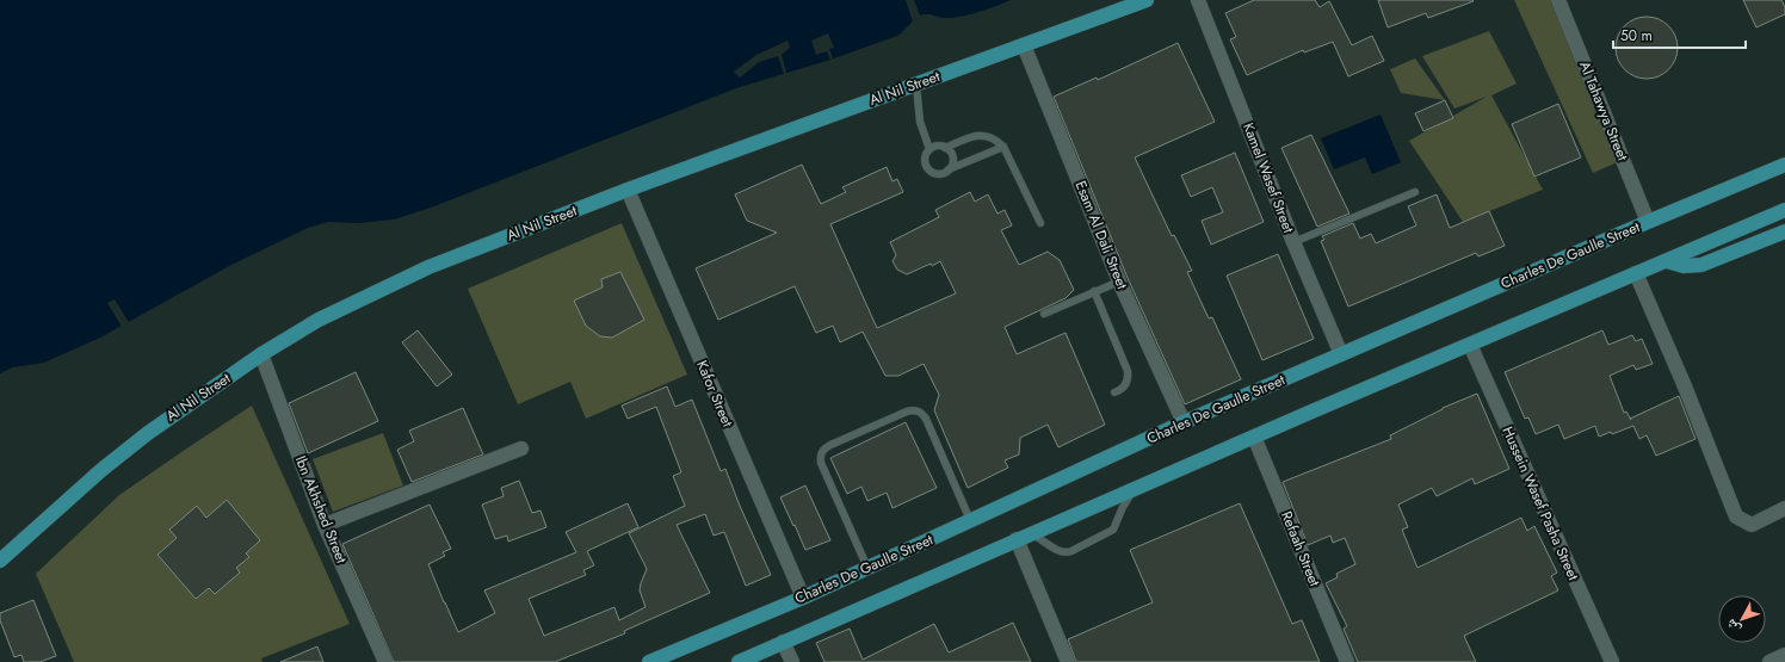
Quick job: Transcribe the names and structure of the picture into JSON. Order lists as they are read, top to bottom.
{
  "streets": {
    "main road": ["Al Nil Street", "Charles De Gaulle Street"],
    "street": [
      "Al Tahawya Street",
      "Kamel Wasef Street",
      "Esam Al Dali Street",
      "Kafor Street",
      "Hussein Wasef Pasha Street",
      "Ibn Akhshed Street",
      "Refaah Street"
    ]
  },
  "crossings": [
    ["Al Nil Street", "Esam Al Dali Street"],
    ["Al Nil Street", "Kafor Street"],
    ["Al Nil Street", "Ibn Akhshed Street"],
    ["Al Tahawya Street", "Charles De Gaulle Street"],
    ["Kamel Wasef Street", "Charles De Gaulle Street"],
    ["Esam Al Dali Street", "Charles De Gaulle Street"],
    ["Charles De Gaulle Street", "Kafor Street"]
  ],
  "scale_bar": "50 m",
  "north": "bottom left"
}
